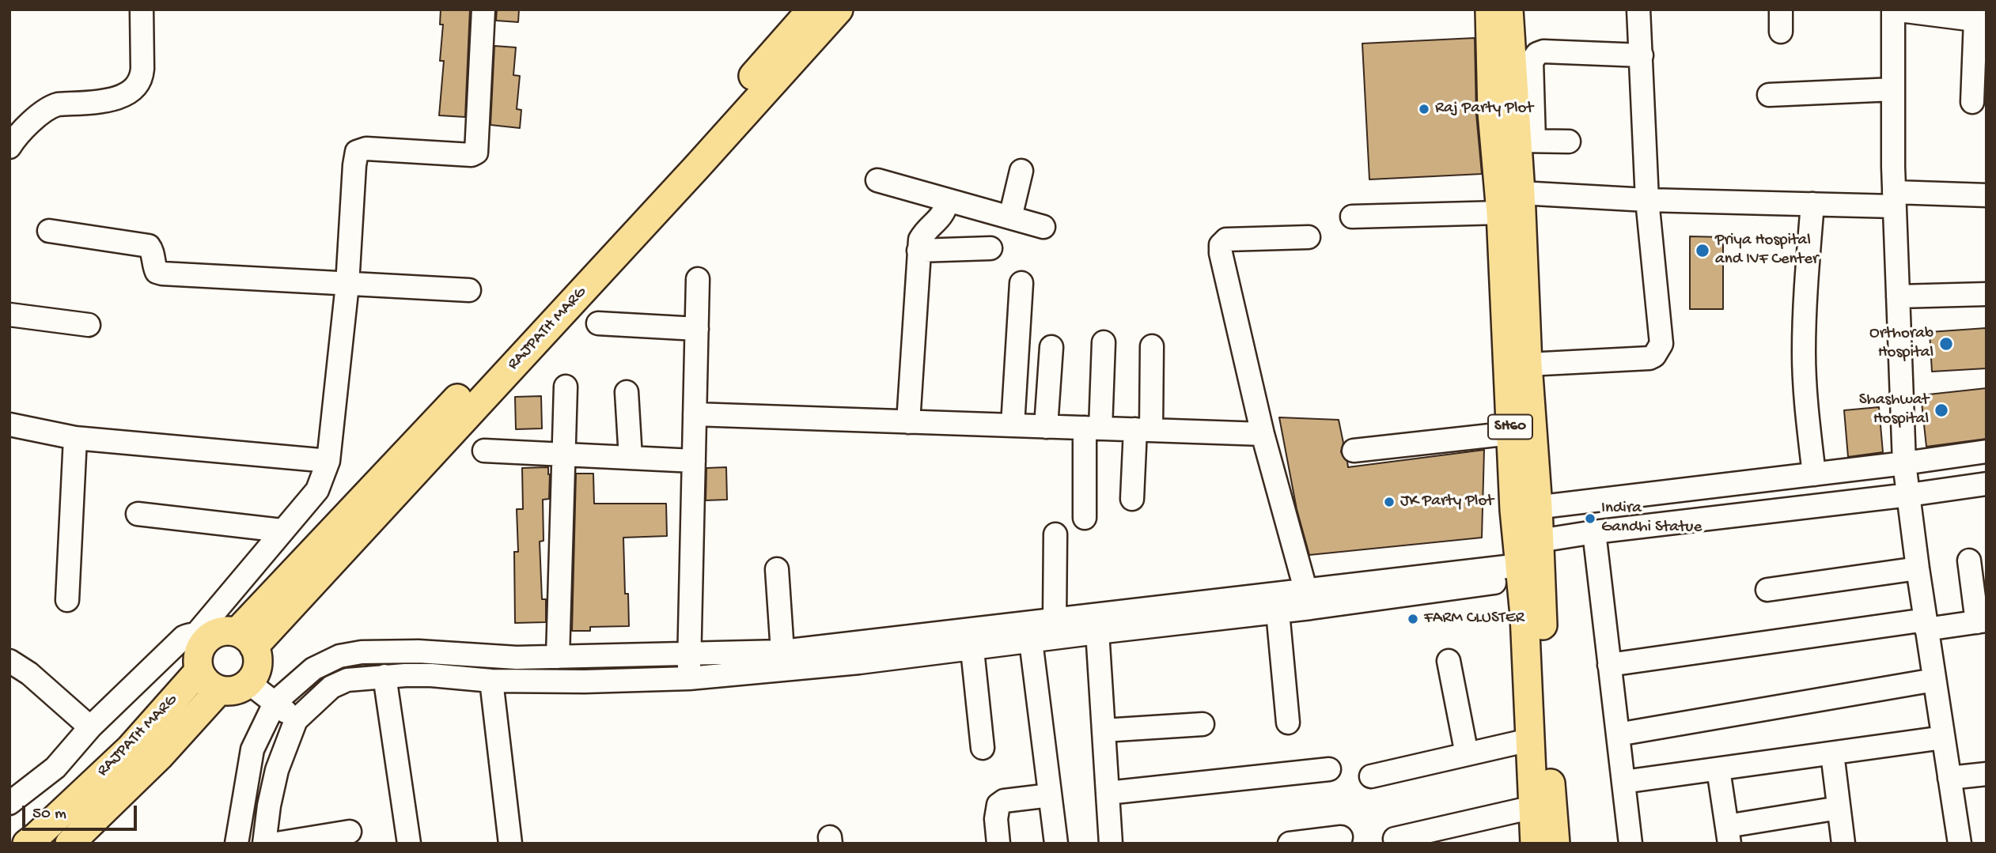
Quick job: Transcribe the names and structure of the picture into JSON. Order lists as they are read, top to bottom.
{
  "streets": {
    "main road": ["RAJPATH MARG", "SH60"]
  },
  "places": [
    "Raj Party Plot",
    "Priya Hospital and IVF Center",
    "Orthorab Hospital",
    "Shashwat Hospital",
    "JK Party Plot",
    "Indira Gandhi Statue",
    "FARM CLUSTER"
  ],
  "scale_bar": "50 m"
}
